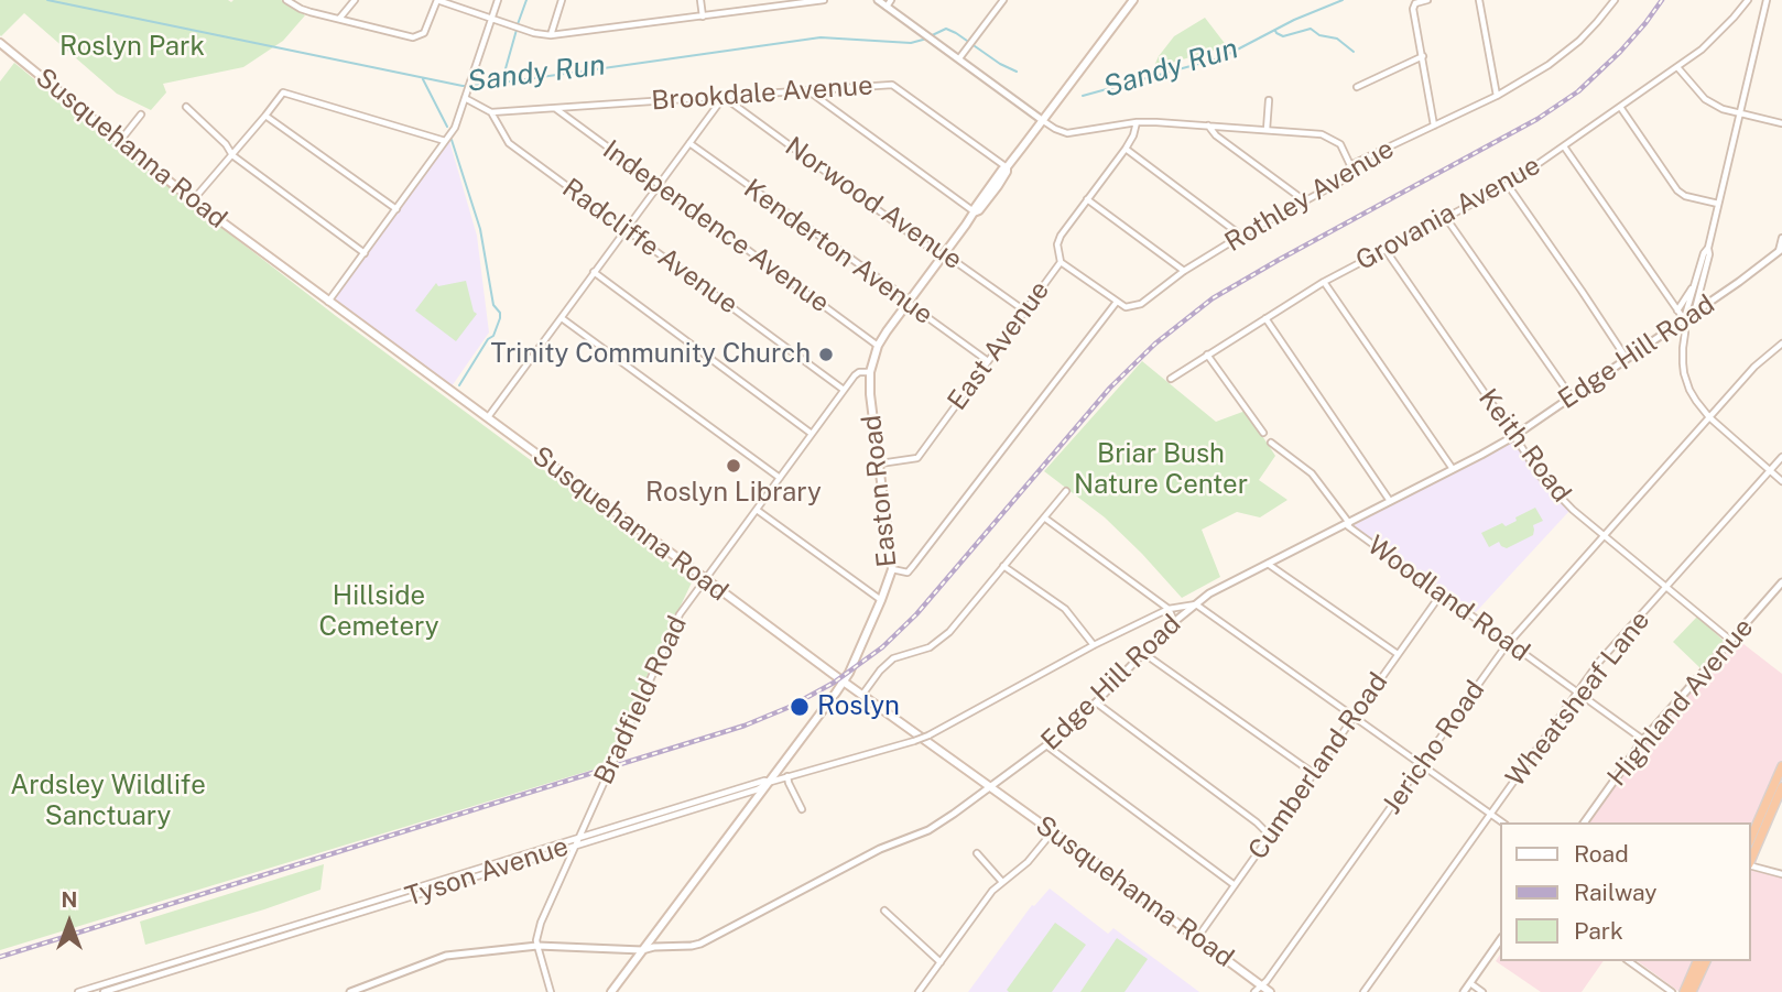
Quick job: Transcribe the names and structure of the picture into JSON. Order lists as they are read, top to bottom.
{
  "streets": {
    "main road": ["Susquehanna Road", "Easton Road"],
    "street": [
      "Brookdale Avenue",
      "Rothley Avenue",
      "Norwood Avenue",
      "Grovania Avenue",
      "Independence Avenue",
      "Radcliffe Avenue",
      "Kenderton Avenue",
      "East Avenue",
      "Edge Hill Road",
      "Keith Road",
      "Woodland Road",
      "Wheatsheaf Lane",
      "Bradfield Road",
      "Highland Avenue",
      "Jericho Road",
      "Cumberland Road",
      "Tyson Avenue"
    ]
  },
  "crossings": [
    ["Brookdale Avenue", "Norwood Avenue"],
    ["Brookdale Avenue", "Independence Avenue"],
    ["Brookdale Avenue", "Radcliffe Avenue"],
    ["Brookdale Avenue", "Easton Road"],
    ["Susquehanna Road", "Edge Hill Road"],
    ["Susquehanna Road", "Easton Road"],
    ["Susquehanna Road", "Bradfield Road"],
    ["Susquehanna Road", "Jericho Road"],
    ["Susquehanna Road", "Cumberland Road"],
    ["Norwood Avenue", "East Avenue"],
    ["Norwood Avenue", "Easton Road"],
    ["Grovania Avenue", "Keith Road"],
    ["Independence Avenue", "Easton Road"],
    ["Radcliffe Avenue", "Bradfield Road"],
    ["Kenderton Avenue", "East Avenue"],
    ["Kenderton Avenue", "Easton Road"],
    ["East Avenue", "Easton Road"],
    ["Edge Hill Road", "Keith Road"],
    ["Edge Hill Road", "Easton Road"],
    ["Edge Hill Road", "Woodland Road"],
    ["Edge Hill Road", "Bradfield Road"],
    ["Edge Hill Road", "Tyson Avenue"],
    ["Keith Road", "Wheatsheaf Lane"],
    ["Keith Road", "Highland Avenue"],
    ["Keith Road", "Jericho Road"],
    ["Easton Road", "Bradfield Road"],
    ["Easton Road", "Tyson Avenue"],
    ["Woodland Road", "Wheatsheaf Lane"],
    ["Woodland Road", "Highland Avenue"],
    ["Woodland Road", "Jericho Road"],
    ["Woodland Road", "Cumberland Road"],
    ["Bradfield Road", "Tyson Avenue"]
  ],
  "water": ["Sandy Run"],
  "parks": [
    "Roslyn Park",
    "Briar Bush Nature Center",
    "Hillside Cemetery",
    "Ardsley Wildlife Sanctuary"
  ],
  "places": ["Trinity Community Church", "Roslyn Library", "Roslyn"],
  "legend": ["Road", "Railway", "Park"],
  "north": "top"
}
